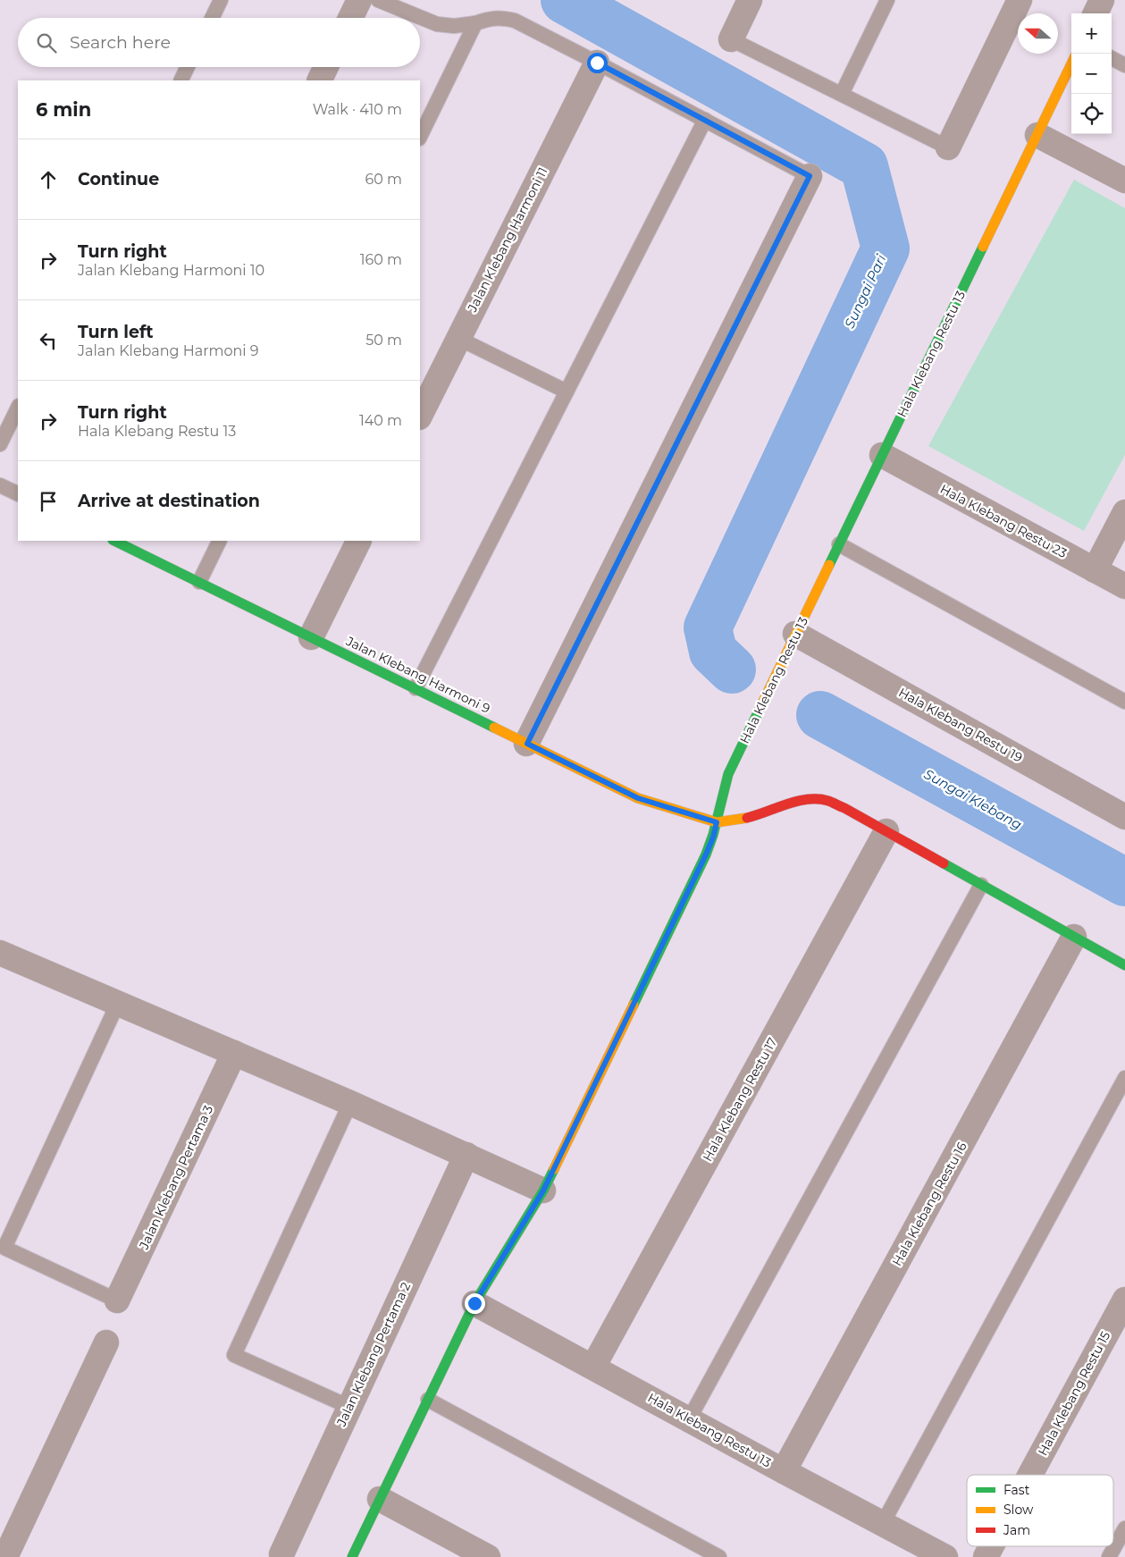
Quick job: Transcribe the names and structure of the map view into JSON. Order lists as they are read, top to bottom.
{
  "streets": {
    "street": [
      "Jalan Klebang Harmoni 11",
      "Hala Klebang Restu 13",
      "Hala Klebang Restu 23",
      "Jalan Klebang Harmoni 9",
      "Hala Klebang Restu 19",
      "Hala Klebang Restu 17",
      "Jalan Klebang Pertama 3",
      "Hala Klebang Restu 16",
      "Jalan Klebang Pertama 2",
      "Hala Klebang Restu 15"
    ]
  },
  "crossings": [
    ["Hala Klebang Restu 13", "Hala Klebang Restu 23"],
    ["Hala Klebang Restu 13", "Jalan Klebang Harmoni 9"],
    ["Hala Klebang Restu 13", "Hala Klebang Restu 19"],
    ["Hala Klebang Restu 13", "Hala Klebang Restu 17"],
    ["Hala Klebang Restu 13", "Hala Klebang Restu 16"]
  ],
  "water": ["Sungai Pari", "Sungai Klebang"],
  "legend": ["Fast", "Slow", "Jam"],
  "north": "left",
  "page": {
    "map_buttons": ["+", "−"],
    "search": "Search here",
    "heading": ["6 min", "Walk · 410 m"],
    "list": [
      ["Continue", "60 m"],
      ["Turn right", "Jalan Klebang Harmoni 10", "160 m"],
      ["Turn left", "Jalan Klebang Harmoni 9", "50 m"],
      ["Turn right", "Hala Klebang Restu 13", "140 m"],
      "Arrive at destination"
    ]
  }
}
